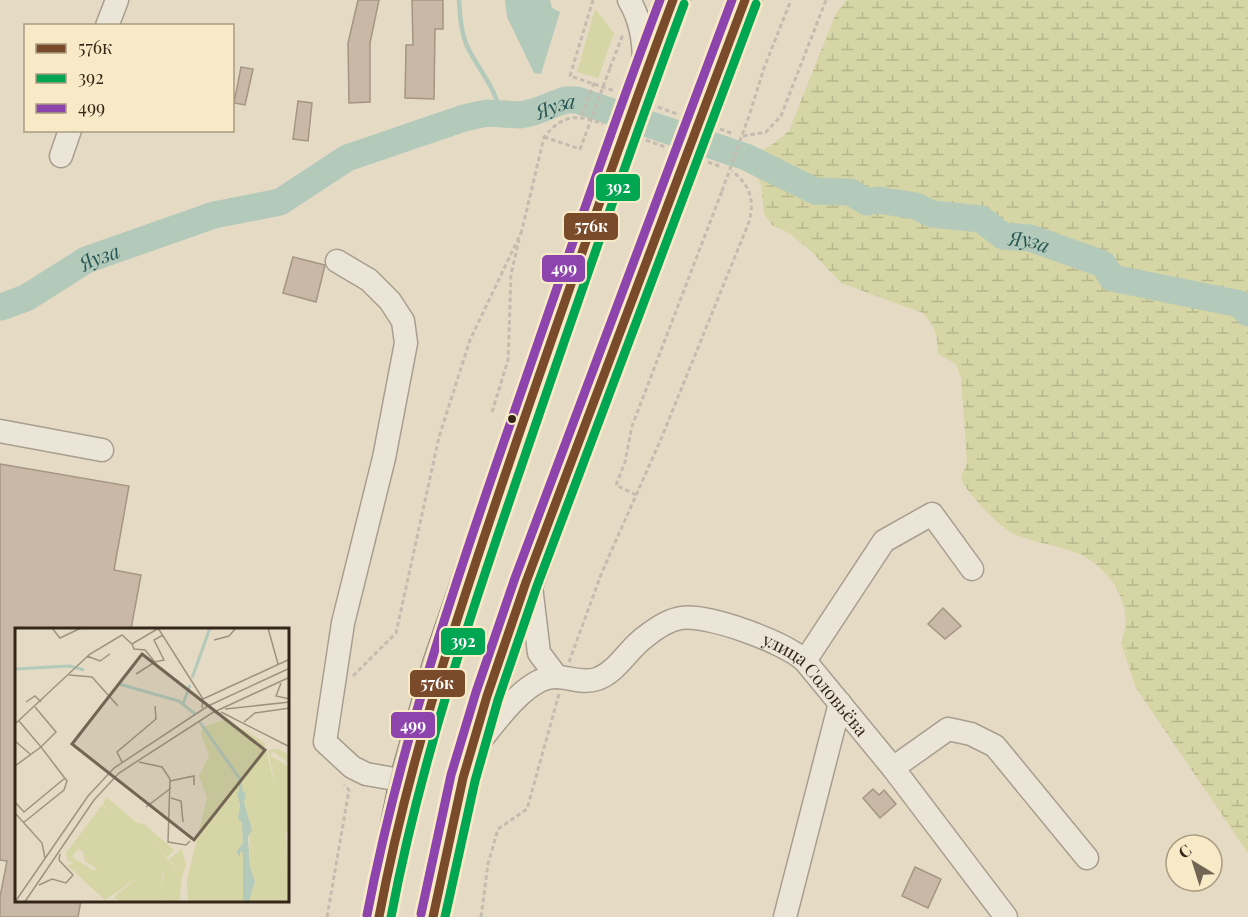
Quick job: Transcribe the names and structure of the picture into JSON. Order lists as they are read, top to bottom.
{
  "streets": {
    "street": ["улица Соловьёва"]
  },
  "water": ["Яуза"],
  "lines": ["transit line 576к", "transit line 499", "transit line 392"],
  "legend": ["576к", "392", "499"],
  "north": "top left"
}
